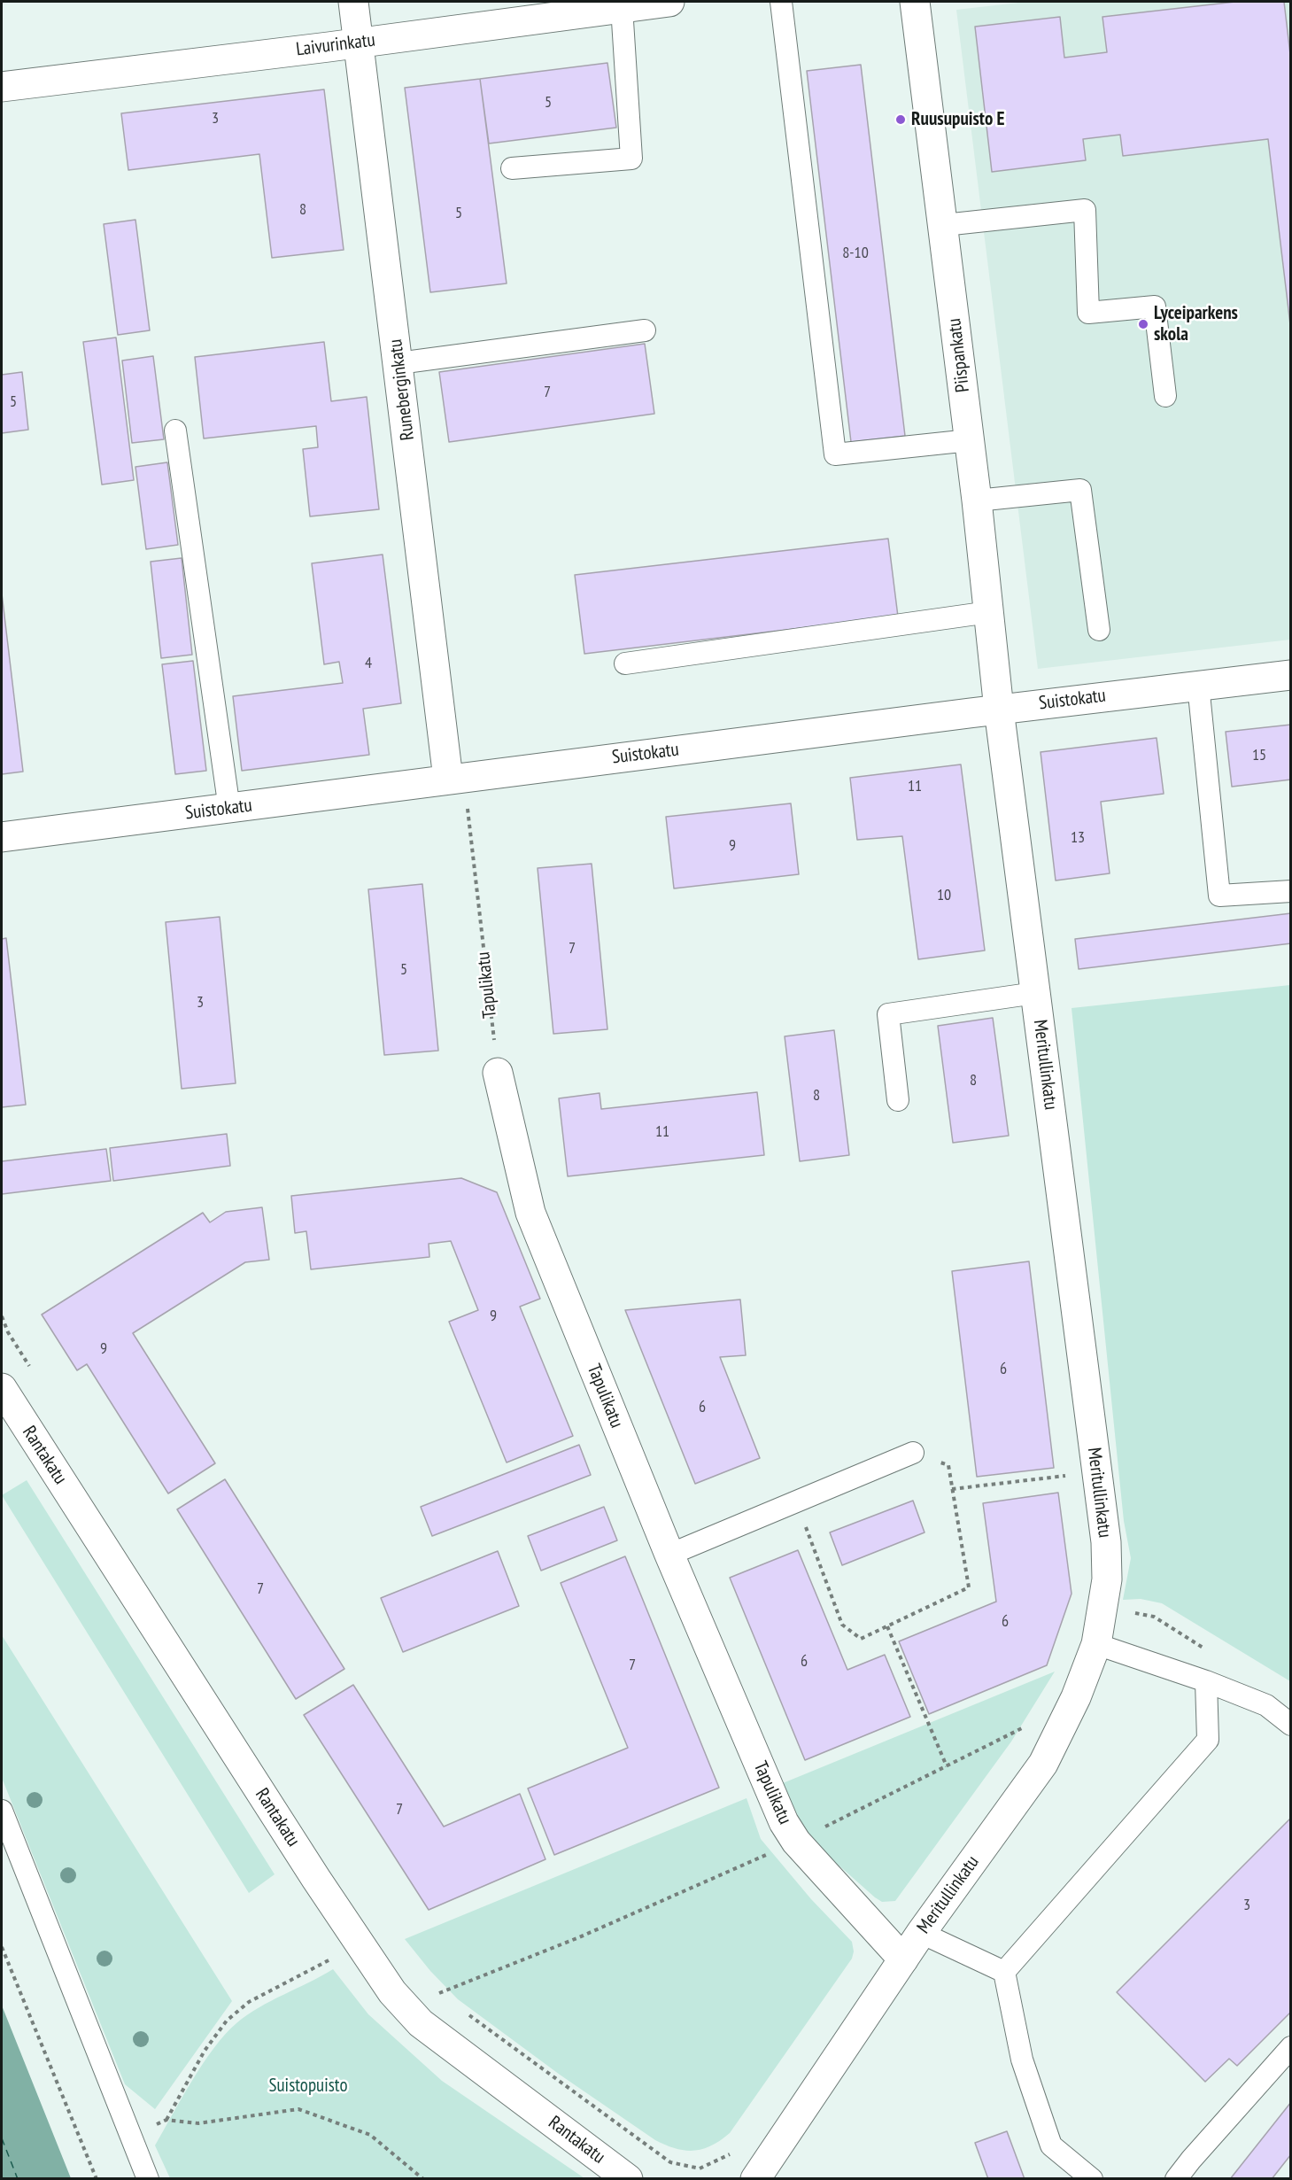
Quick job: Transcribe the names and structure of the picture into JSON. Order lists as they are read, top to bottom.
{
  "streets": {
    "street": [
      "Laivurinkatu",
      "Piispankatu",
      "Runeberginkatu",
      "Suistokatu",
      "Tapulikatu",
      "Meritullinkatu",
      "Rantakatu"
    ]
  },
  "crossings": [
    ["Laivurinkatu", "Runeberginkatu"],
    ["Piispankatu", "Suistokatu"],
    ["Piispankatu", "Meritullinkatu"],
    ["Runeberginkatu", "Suistokatu"],
    ["Runeberginkatu", "Tapulikatu"],
    ["Suistokatu", "Tapulikatu"],
    ["Suistokatu", "Meritullinkatu"],
    ["Tapulikatu", "Meritullinkatu"]
  ],
  "parks": ["Suistopuisto"],
  "places": ["Ruusupuisto E", "Lyceiparkens skola"],
  "house_numbers": [
    "5",
    "3",
    "8",
    "5",
    "8-10",
    "7",
    "5",
    "4",
    "15",
    "11",
    "13",
    "9",
    "10",
    "7",
    "5",
    "3",
    "8",
    "8",
    "11",
    "9",
    "9",
    "6",
    "6",
    "7",
    "6",
    "6",
    "7",
    "7",
    "3"
  ]
}
